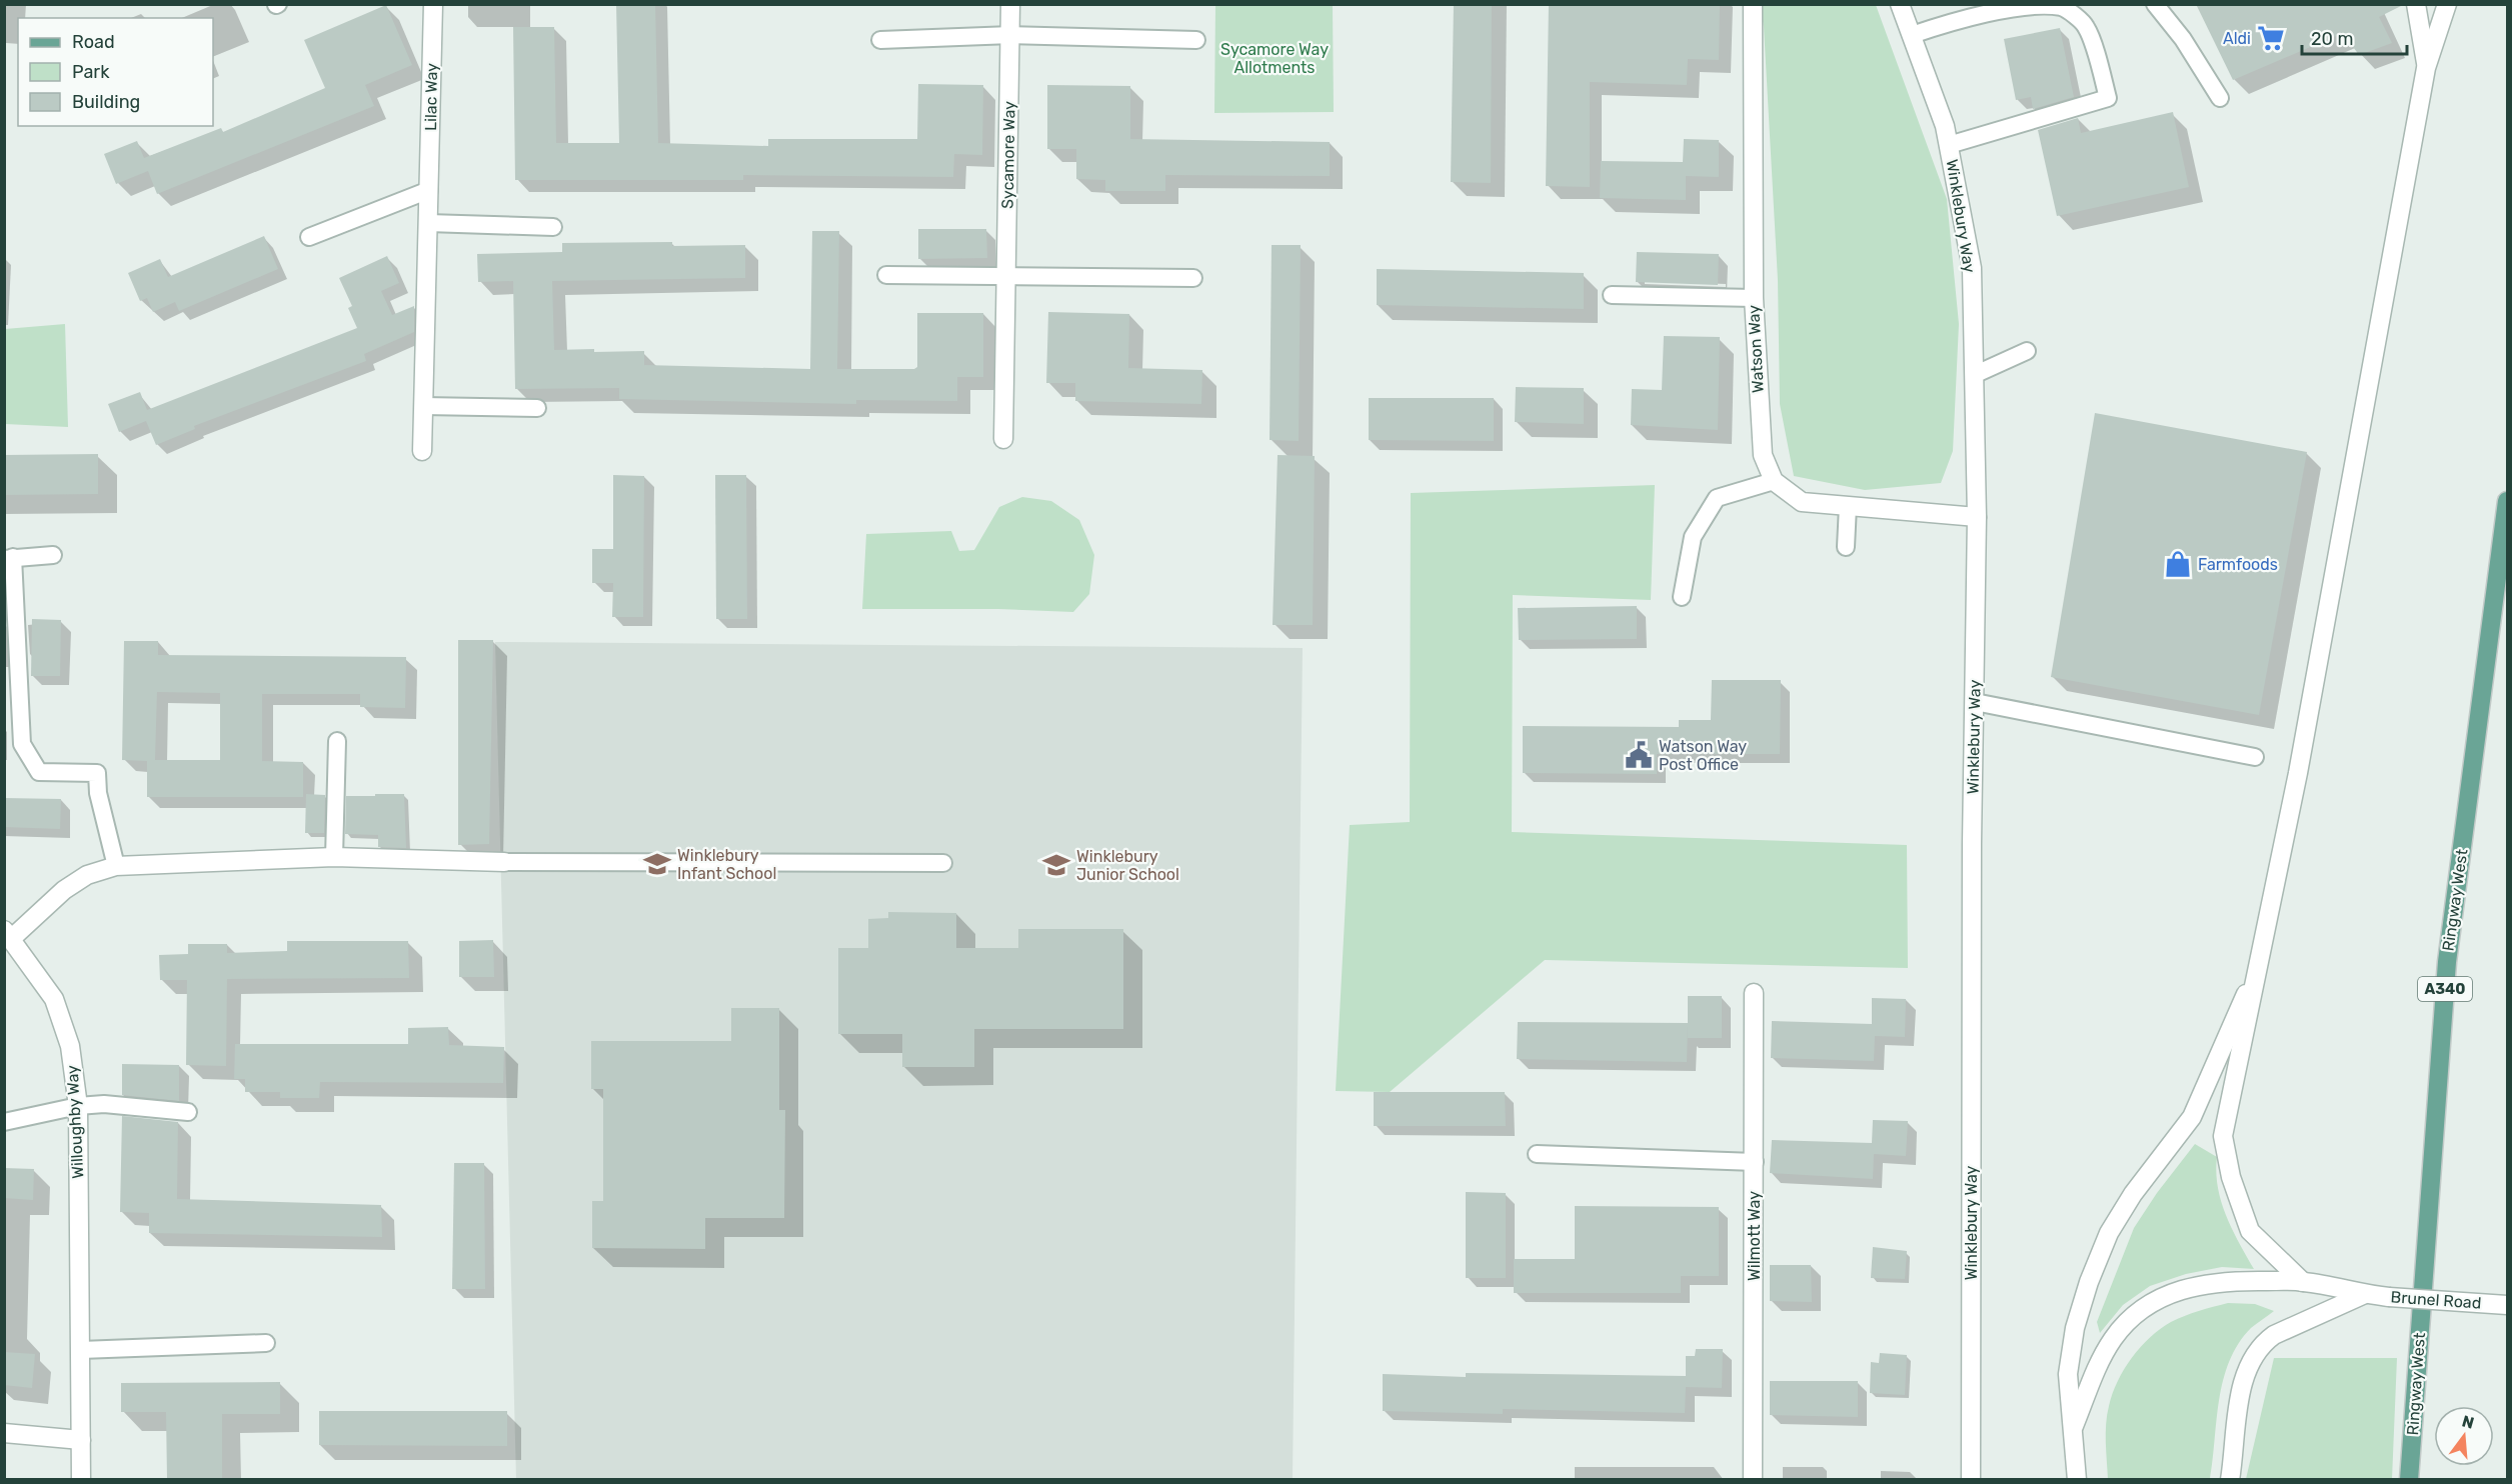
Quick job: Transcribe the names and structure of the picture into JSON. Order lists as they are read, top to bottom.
{
  "streets": {
    "main road": ["Ringway West", "A340"],
    "street": [
      "Lilac Way",
      "Sycamore Way",
      "Winklebury Way",
      "Watson Way",
      "Willoughby Way",
      "Wilmott Way",
      "Brunel Road"
    ]
  },
  "crossings": [
    ["Winklebury Way", "Watson Way"]
  ],
  "parks": ["Sycamore Way Allotments"],
  "places": {
    "supermarket": ["Aldi"],
    "shop": ["Farmfoods"],
    "public building": ["Watson Way Post Office"],
    "school or university": ["Winklebury Infant School", "Winklebury Junior School"]
  },
  "legend": ["Road", "Park", "Building"],
  "scale_bar": "20 m",
  "north": "top"
}
